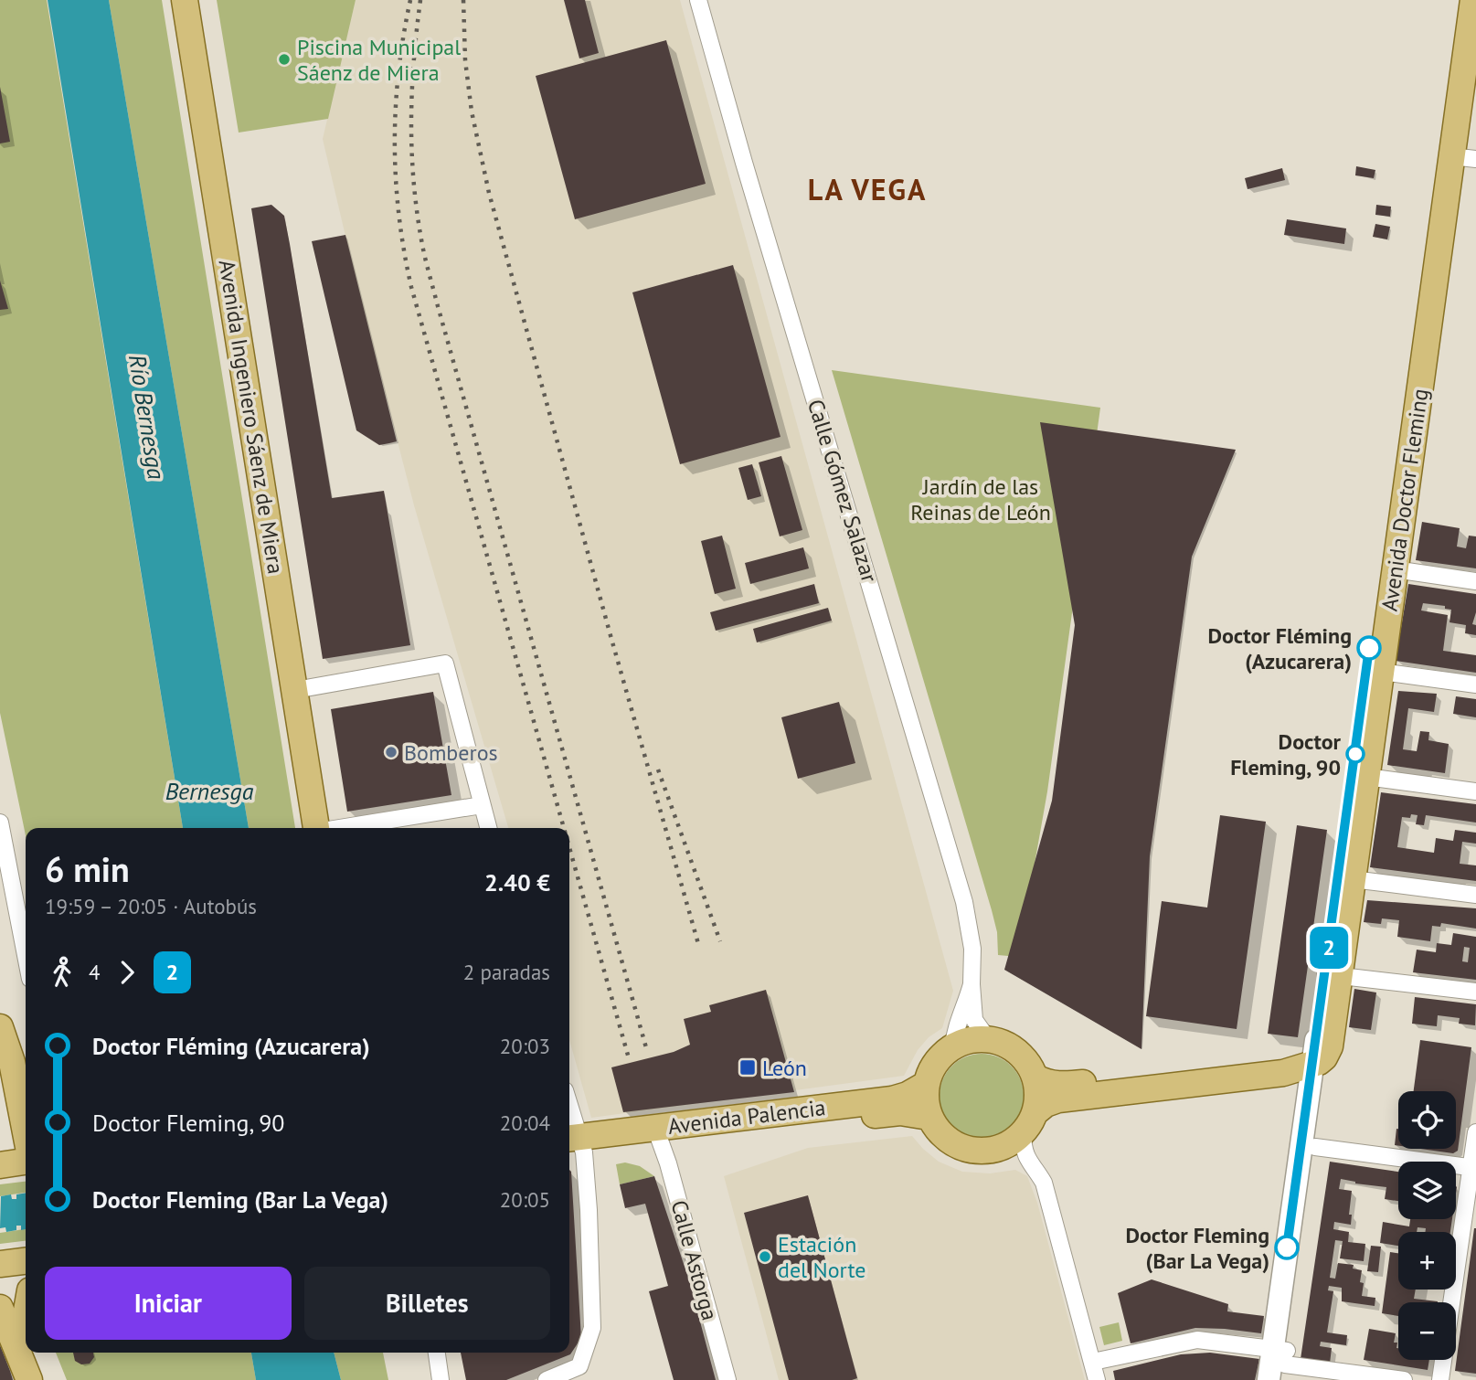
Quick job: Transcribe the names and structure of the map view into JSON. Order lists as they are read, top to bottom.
{
  "streets": {
    "main road": ["Avenida Ingeniero Sáenz de Miera", "Avenida Doctor Fleming", "Avenida Palencia"],
    "street": ["Calle Gómez Salazar", "Calle Astorga"]
  },
  "crossings": [
    ["Calle Gómez Salazar", "Avenida Palencia"],
    ["Avenida Palencia", "Calle Astorga"]
  ],
  "districts": ["LA VEGA"],
  "water": ["Río Bernesga", "Bernesga"],
  "parks": ["Jardín de las Reinas de León"],
  "places": {
    "other": [
      "Piscina Municipal Sáenz de Miera",
      "Doctor Fléming (Azucarera)",
      "Bomberos",
      "Doctor Fleming, 90",
      "Doctor Fleming (Bar La Vega)",
      "Estación del Norte"
    ],
    "transit": ["León"]
  },
  "lines": ["bus line 2"],
  "page": {
    "on_map": "2",
    "heading": ["6 min", "19:59 – 20:05 · Autobús", "2.40 €"],
    "legs": ["4", "2", "2 paradas"],
    "list": [
      {
        "name": "Doctor Fléming (Azucarera)",
        "value": "20:03"
      },
      {
        "name": "Doctor Fleming, 90",
        "value": "20:04"
      },
      {
        "name": "Doctor Fleming (Bar La Vega)",
        "value": "20:05"
      }
    ],
    "map_buttons": ["+", "−"],
    "buttons": ["Iniciar", "Billetes"]
  }
}
